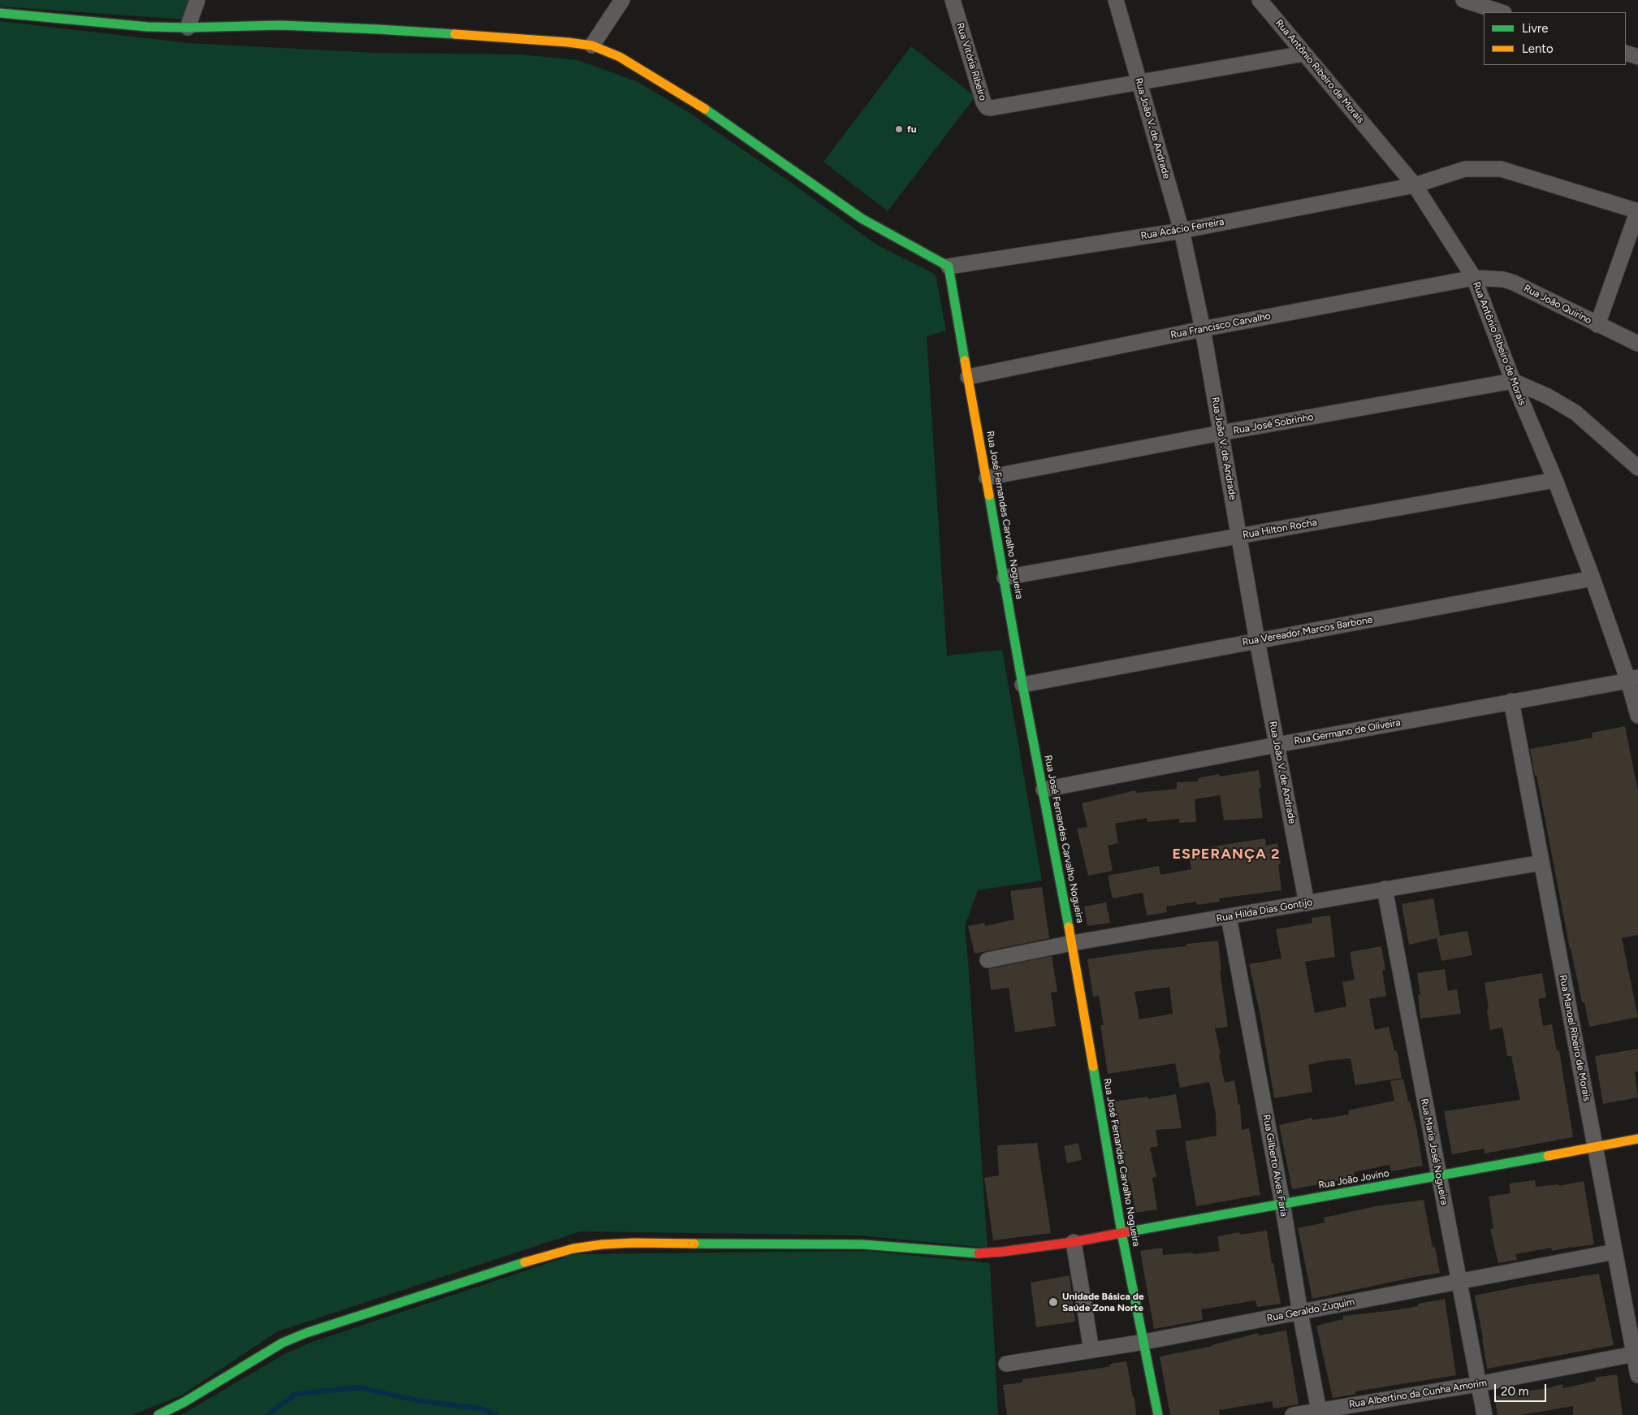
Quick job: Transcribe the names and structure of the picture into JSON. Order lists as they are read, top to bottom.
{
  "streets": {
    "street": [
      "Rua Vitória Ribeiro",
      "Rua Antônio Ribeiro de Morais",
      "Rua João V. de Andrade",
      "Rua Acácio Ferreira",
      "Rua João Quirino",
      "Rua Francisco Carvalho",
      "Rua José Sobrinho",
      "Rua José Fernandes Carvalho Nogueira",
      "Rua Hilton Rocha",
      "Rua Vereador Marcos Barbone",
      "Rua Germano de Oliveira",
      "Rua Hilda Dias Gontijo",
      "Rua Manoel Ribeiro de Morais",
      "Rua Maria José Nogueira",
      "Rua Gilberto Alves Faria",
      "Rua João Jovino",
      "Rua Geraldo Zuquim",
      "Rua Albertino da Cunha Amorim"
    ]
  },
  "crossings": [
    ["Rua Vitória Ribeiro", "Rua João V. de Andrade"],
    ["Rua Antônio Ribeiro de Morais", "Rua Acácio Ferreira"],
    ["Rua Antônio Ribeiro de Morais", "Rua João Quirino"],
    ["Rua Antônio Ribeiro de Morais", "Rua Francisco Carvalho"],
    ["Rua Antônio Ribeiro de Morais", "Rua José Sobrinho"],
    ["Rua Antônio Ribeiro de Morais", "Rua Hilton Rocha"],
    ["Rua Antônio Ribeiro de Morais", "Rua Vereador Marcos Barbone"],
    ["Rua Antônio Ribeiro de Morais", "Rua Germano de Oliveira"],
    ["Rua João V. de Andrade", "Rua Acácio Ferreira"],
    ["Rua João V. de Andrade", "Rua Francisco Carvalho"],
    ["Rua João V. de Andrade", "Rua José Sobrinho"],
    ["Rua João V. de Andrade", "Rua Hilton Rocha"],
    ["Rua João V. de Andrade", "Rua Vereador Marcos Barbone"],
    ["Rua João V. de Andrade", "Rua Germano de Oliveira"],
    ["Rua João V. de Andrade", "Rua Hilda Dias Gontijo"],
    ["Rua Acácio Ferreira", "Rua José Fernandes Carvalho Nogueira"],
    ["Rua João Quirino", "Rua Francisco Carvalho"],
    ["Rua Francisco Carvalho", "Rua José Fernandes Carvalho Nogueira"],
    ["Rua José Sobrinho", "Rua José Fernandes Carvalho Nogueira"],
    ["Rua José Fernandes Carvalho Nogueira", "Rua Hilton Rocha"],
    ["Rua José Fernandes Carvalho Nogueira", "Rua Vereador Marcos Barbone"],
    ["Rua José Fernandes Carvalho Nogueira", "Rua Germano de Oliveira"],
    ["Rua José Fernandes Carvalho Nogueira", "Rua Hilda Dias Gontijo"],
    ["Rua José Fernandes Carvalho Nogueira", "Rua João Jovino"],
    ["Rua José Fernandes Carvalho Nogueira", "Rua Geraldo Zuquim"],
    ["Rua Germano de Oliveira", "Rua Manoel Ribeiro de Morais"],
    ["Rua Hilda Dias Gontijo", "Rua Manoel Ribeiro de Morais"],
    ["Rua Hilda Dias Gontijo", "Rua Maria José Nogueira"],
    ["Rua Hilda Dias Gontijo", "Rua Gilberto Alves Faria"],
    ["Rua Manoel Ribeiro de Morais", "Rua João Jovino"],
    ["Rua Manoel Ribeiro de Morais", "Rua Geraldo Zuquim"],
    ["Rua Manoel Ribeiro de Morais", "Rua Albertino da Cunha Amorim"],
    ["Rua Maria José Nogueira", "Rua João Jovino"],
    ["Rua Maria José Nogueira", "Rua Geraldo Zuquim"],
    ["Rua Maria José Nogueira", "Rua Albertino da Cunha Amorim"],
    ["Rua Gilberto Alves Faria", "Rua João Jovino"],
    ["Rua Gilberto Alves Faria", "Rua Geraldo Zuquim"],
    ["Rua Gilberto Alves Faria", "Rua Albertino da Cunha Amorim"]
  ],
  "districts": ["ESPERANÇA 2"],
  "places": ["fu", "Unidade Básica de Saúde Zona Norte"],
  "legend": ["Livre", "Lento"],
  "scale_bar": "20 m"
}
